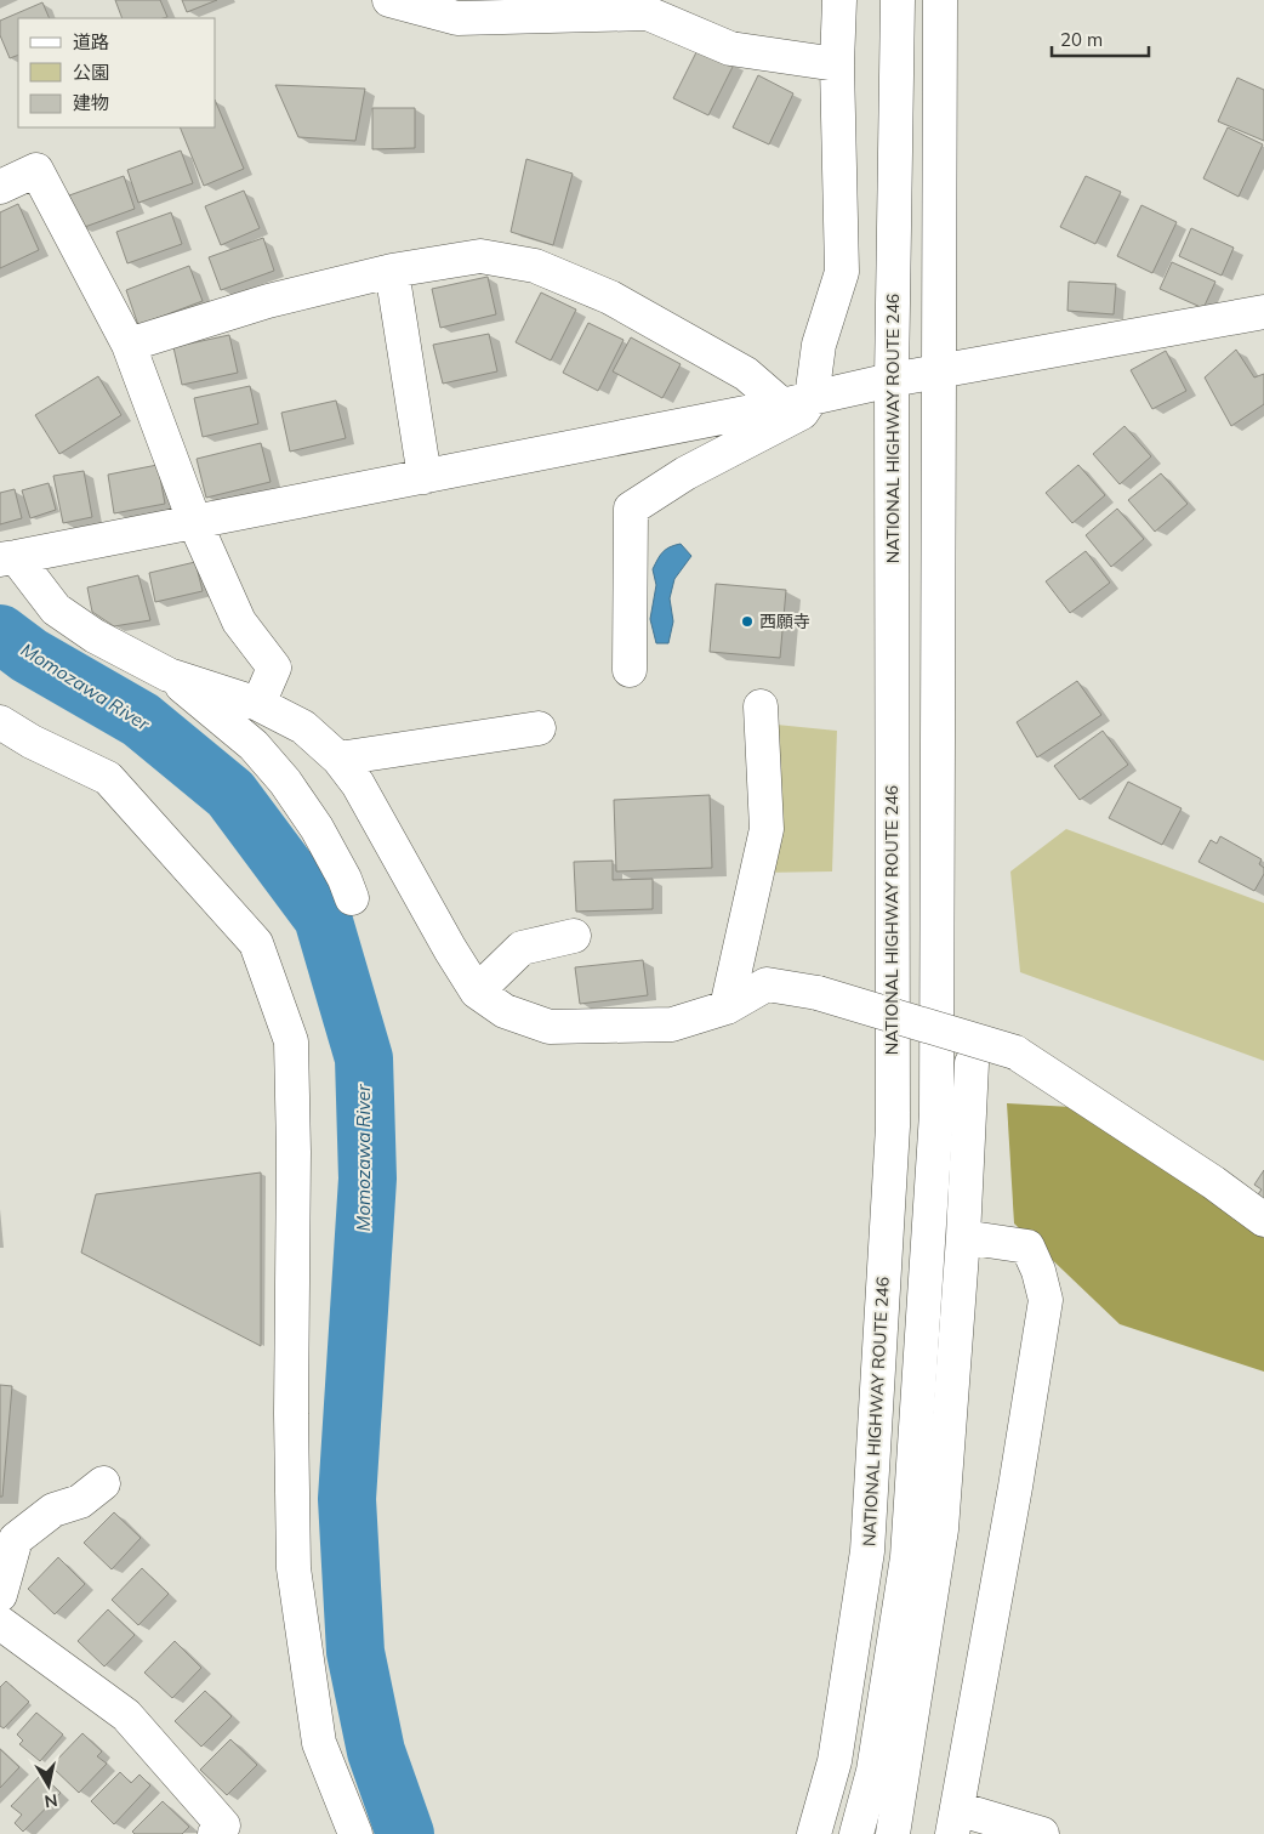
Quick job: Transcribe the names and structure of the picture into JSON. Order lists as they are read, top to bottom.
{
  "streets": {
    "main road": ["NATIONAL HIGHWAY ROUTE 246"]
  },
  "water": ["Momozawa River"],
  "places": ["西願寺"],
  "legend": ["道路", "公園", "建物"],
  "scale_bar": "20 m",
  "north": "bottom"
}
